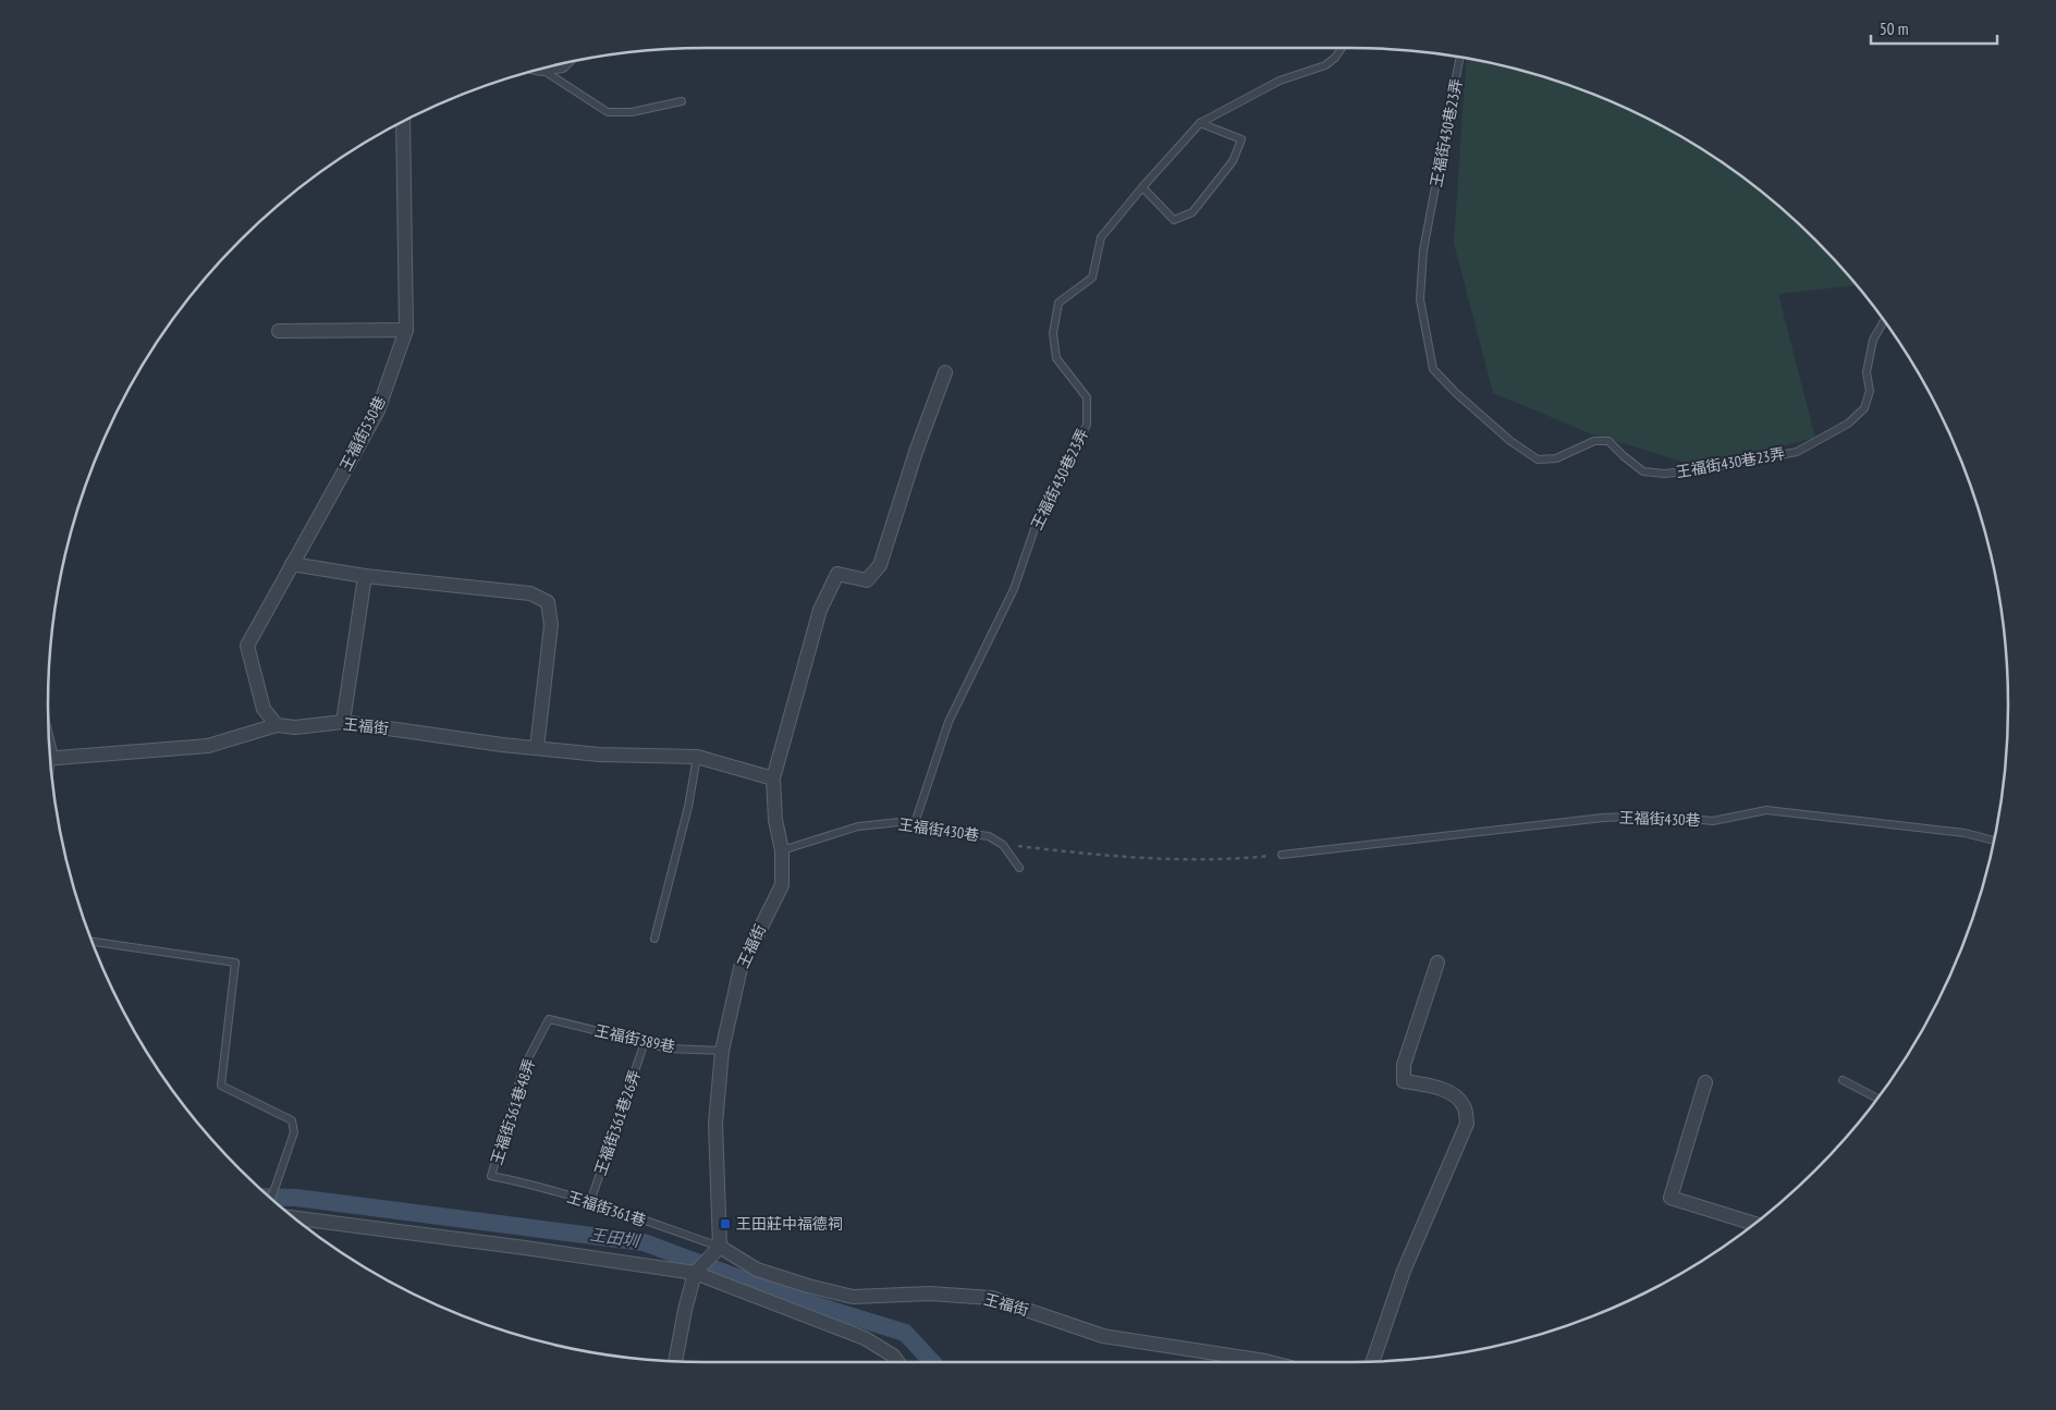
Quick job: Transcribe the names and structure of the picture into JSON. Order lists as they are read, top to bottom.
{
  "streets": {
    "street": ["王福街530巷", "王福街"],
    "lane": [
      "王福街430巷23弄",
      "王福街430巷",
      "王福街389巷",
      "王福街361巷48弄",
      "王福街361巷26弄",
      "王福街361巷"
    ]
  },
  "crossings": [
    ["王福街430巷23弄", "王福街430巷"],
    ["王福街530巷", "王福街"],
    ["王福街", "王福街430巷"],
    ["王福街", "王福街389巷"],
    ["王福街", "王福街361巷"],
    ["王福街389巷", "王福街361巷48弄"],
    ["王福街389巷", "王福街361巷26弄"],
    ["王福街361巷48弄", "王福街361巷"],
    ["王福街361巷26弄", "王福街361巷"]
  ],
  "water": ["王田圳"],
  "places": {
    "transit": ["王田莊中福德祠"]
  },
  "scale_bar": "50 m"
}
